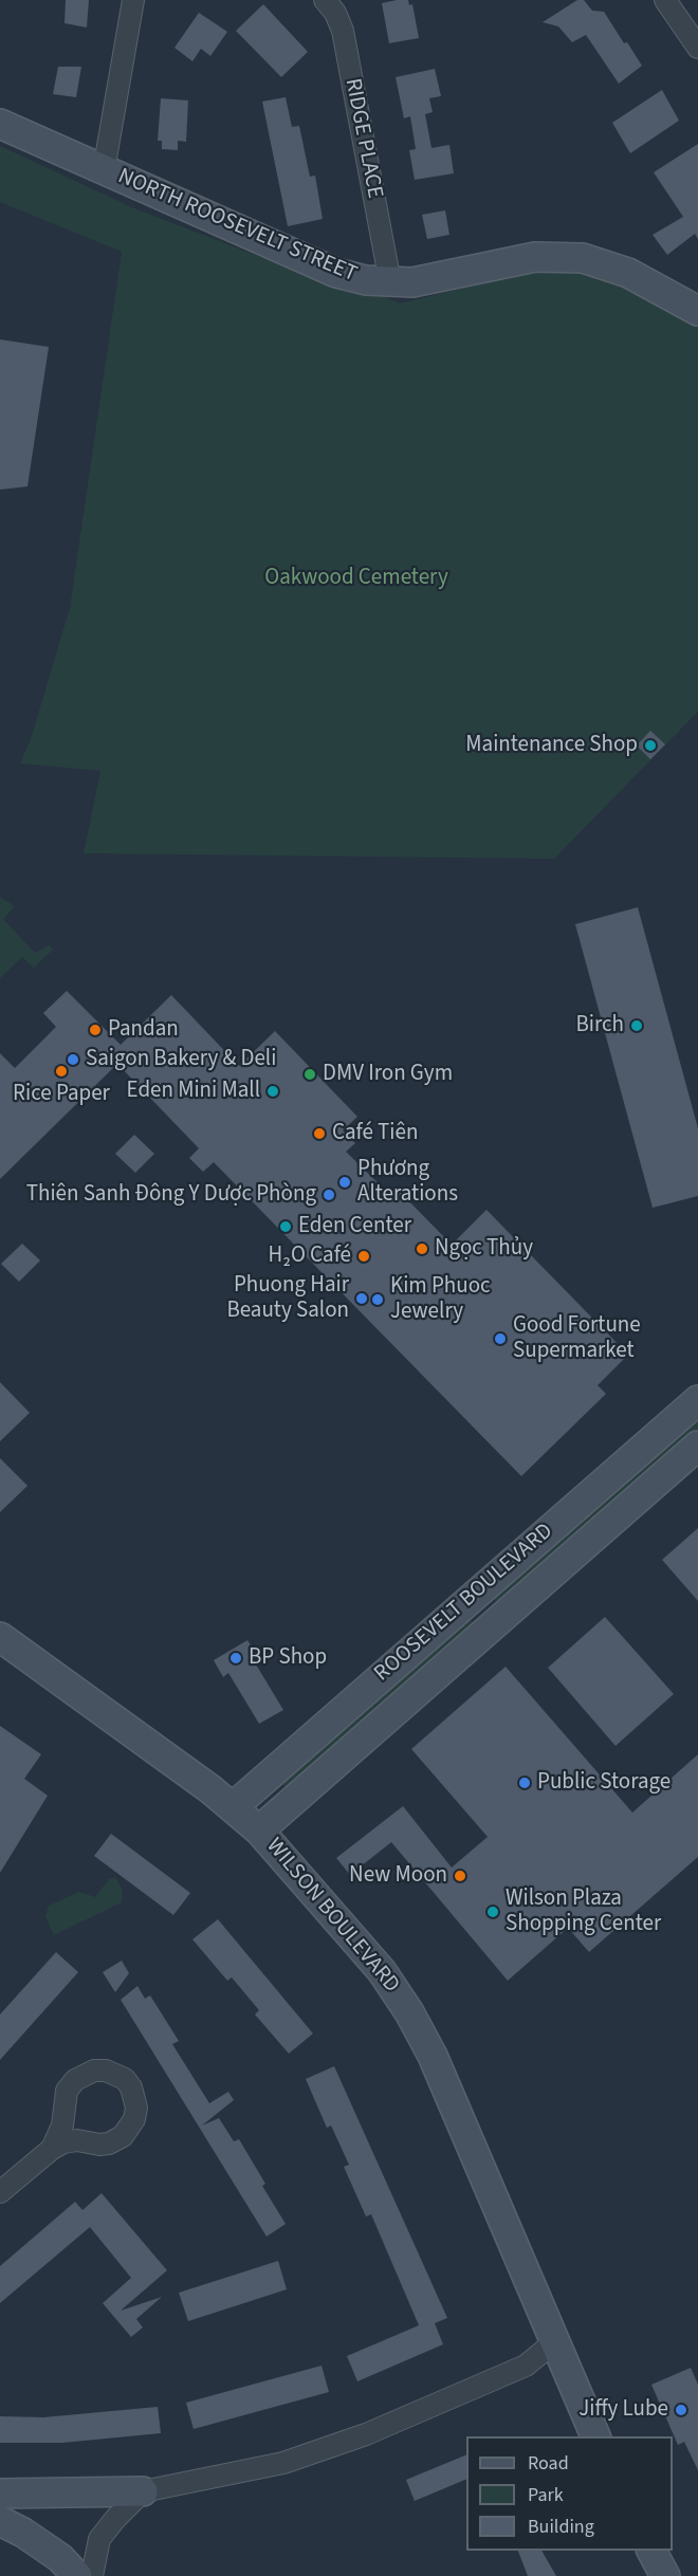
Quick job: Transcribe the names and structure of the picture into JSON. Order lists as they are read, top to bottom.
{
  "streets": {
    "main road": ["NORTH ROOSEVELT STREET", "ROOSEVELT BOULEVARD", "WILSON BOULEVARD"],
    "street": ["RIDGE PLACE"]
  },
  "crossings": [
    ["RIDGE PLACE", "NORTH ROOSEVELT STREET"],
    ["ROOSEVELT BOULEVARD", "WILSON BOULEVARD"]
  ],
  "parks": ["Oakwood Cemetery"],
  "places": [
    "Maintenance Shop",
    "Birch",
    "Pandan",
    "Saigon Bakery & Deli",
    "Rice Paper",
    "DMV Iron Gym",
    "Eden Mini Mall",
    "Café Tiên",
    "Phương Alterations",
    "Thiên Sanh Đông Y Dược Phòng",
    "Eden Center",
    "Ngọc Thủy",
    "H₂O Café",
    "Phuong Hair Beauty Salon",
    "Kim Phuoc Jewelry",
    "Good Fortune Supermarket",
    "BP Shop",
    "Public Storage",
    "New Moon",
    "Wilson Plaza Shopping Center",
    "Jiffy Lube"
  ],
  "legend": ["Road", "Park", "Building"]
}
